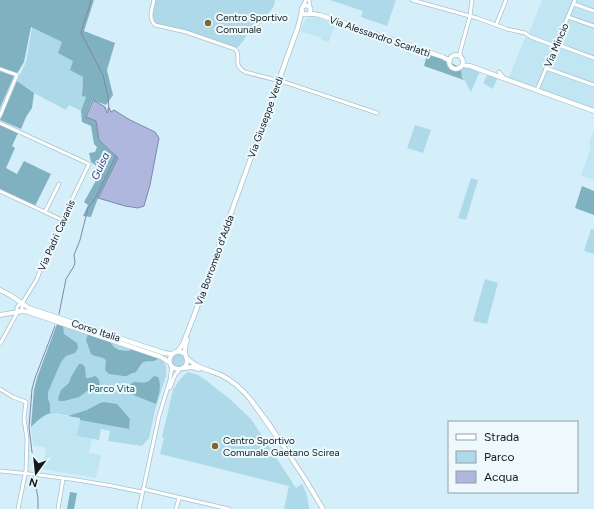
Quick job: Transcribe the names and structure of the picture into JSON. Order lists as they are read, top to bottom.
{
  "streets": {
    "street": [
      "Via Alessandro Scarlatti",
      "Via Mincio",
      "Via Giuseppe Verdi",
      "Via Padri Cavanis",
      "Via Borromeo d'Adda",
      "Corso Italia"
    ]
  },
  "crossings": [
    ["Via Alessandro Scarlatti", "Via Giuseppe Verdi"],
    ["Via Giuseppe Verdi", "Via Borromeo d'Adda"],
    ["Via Padri Cavanis", "Corso Italia"],
    ["Via Borromeo d'Adda", "Corso Italia"]
  ],
  "water": ["Guisa"],
  "parks": ["Parco Vita"],
  "places": ["Centro Sportivo Comunale", "Centro Sportivo Comunale Gaetano Scirea"],
  "legend": ["Strada", "Parco", "Acqua"],
  "north": "bottom"
}
